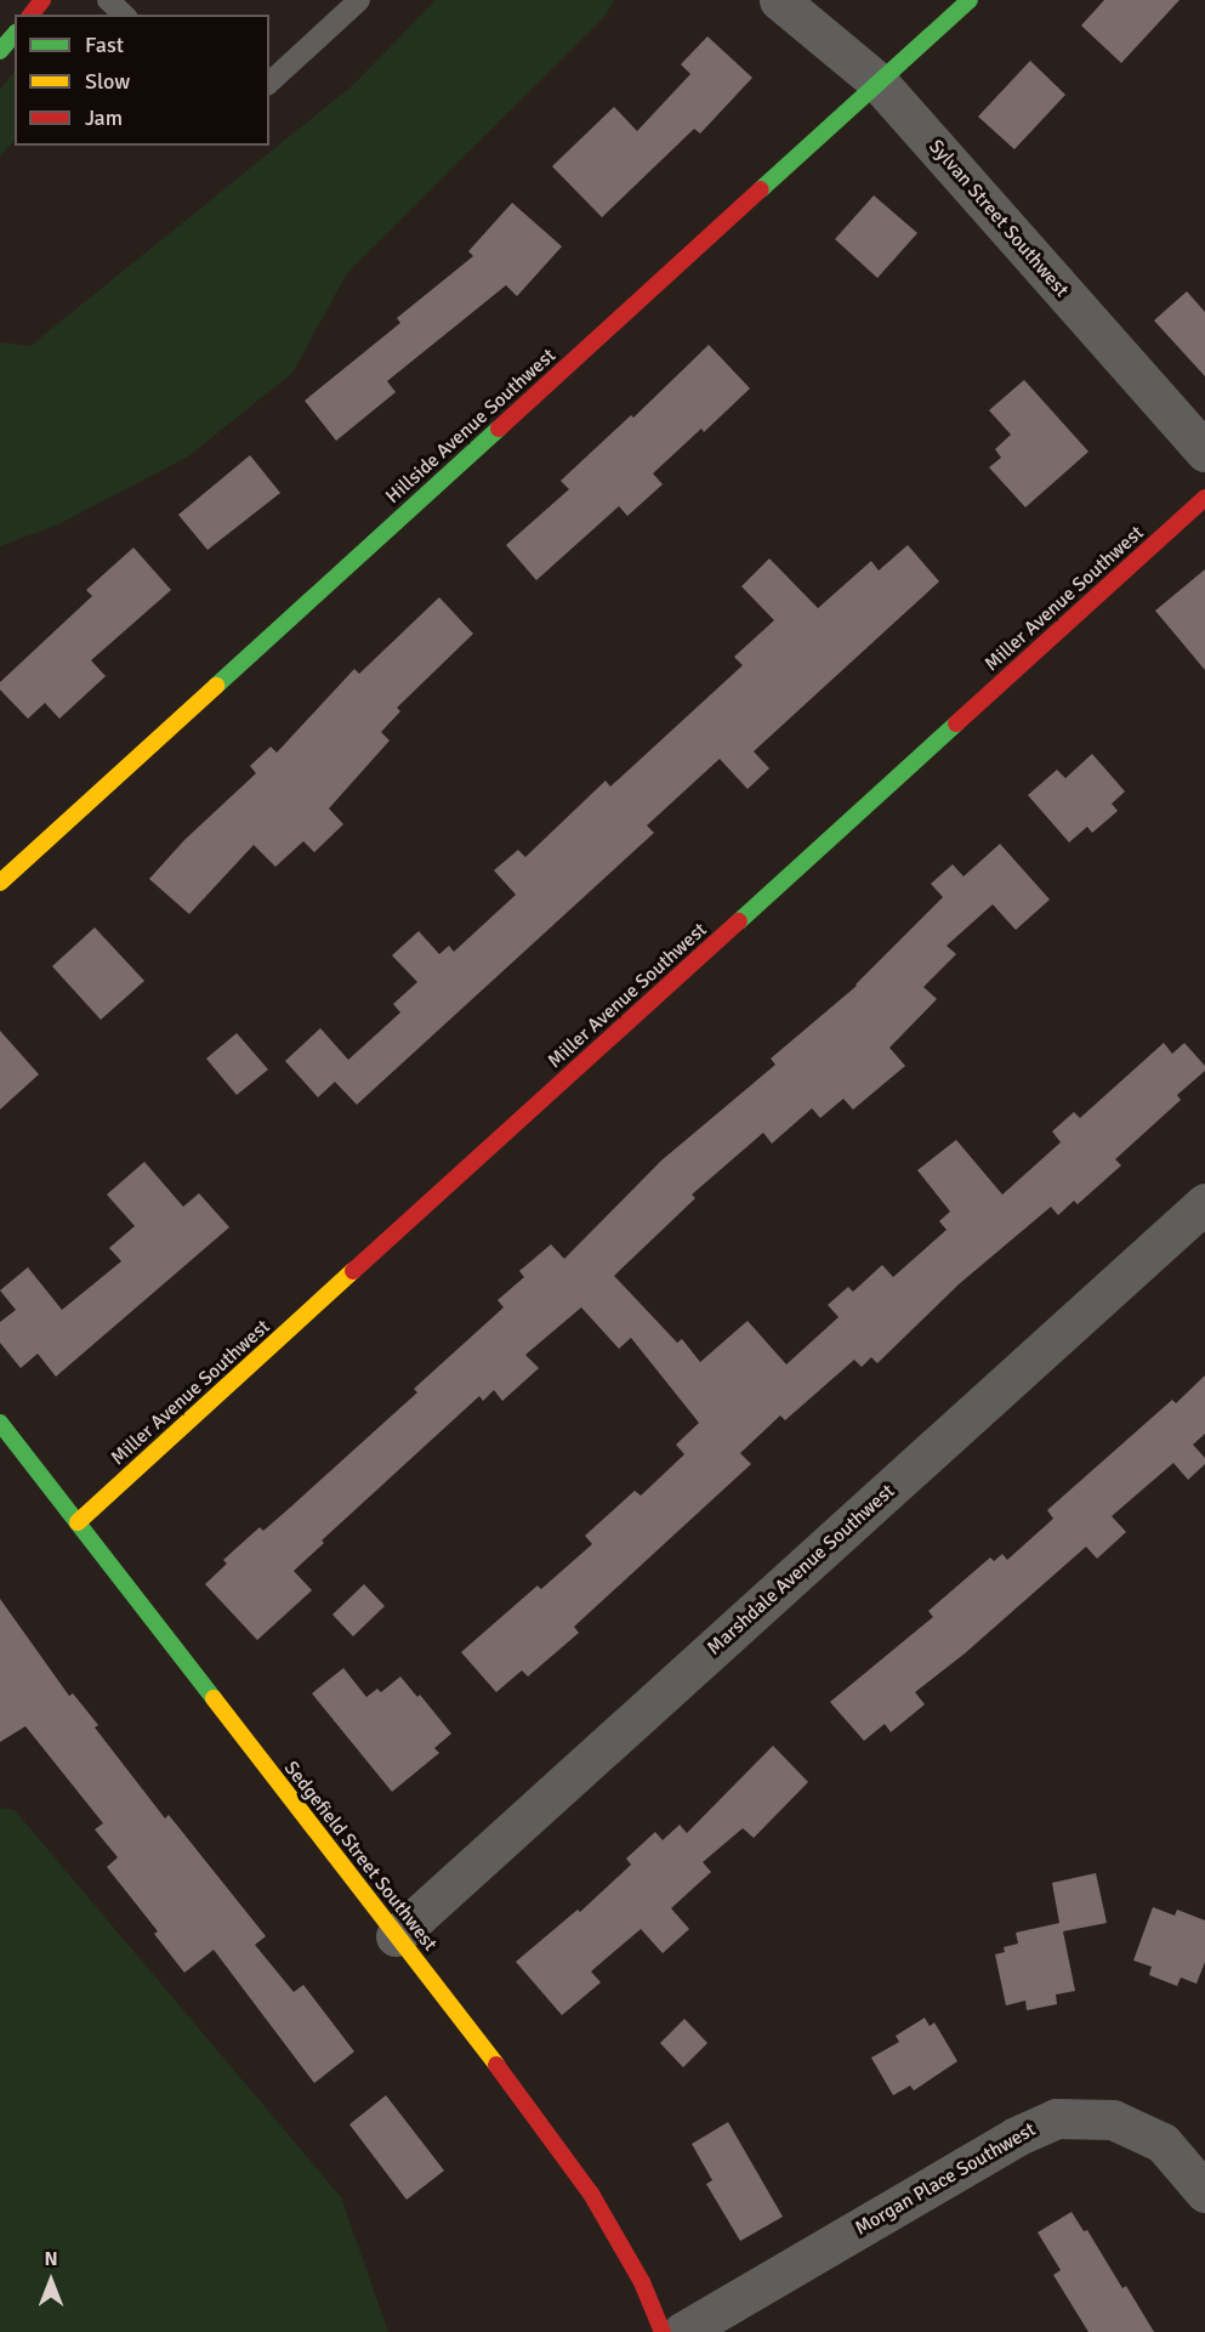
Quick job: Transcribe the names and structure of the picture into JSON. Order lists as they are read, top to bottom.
{
  "streets": {
    "street": [
      "Sylvan Street Southwest",
      "Hillside Avenue Southwest",
      "Miller Avenue Southwest",
      "Marshdale Avenue Southwest",
      "Sedgefield Street Southwest",
      "Morgan Place Southwest"
    ]
  },
  "crossings": [
    ["Sylvan Street Southwest", "Hillside Avenue Southwest"],
    ["Miller Avenue Southwest", "Sedgefield Street Southwest"],
    ["Marshdale Avenue Southwest", "Sedgefield Street Southwest"]
  ],
  "legend": ["Fast", "Slow", "Jam"],
  "north": "top"
}
